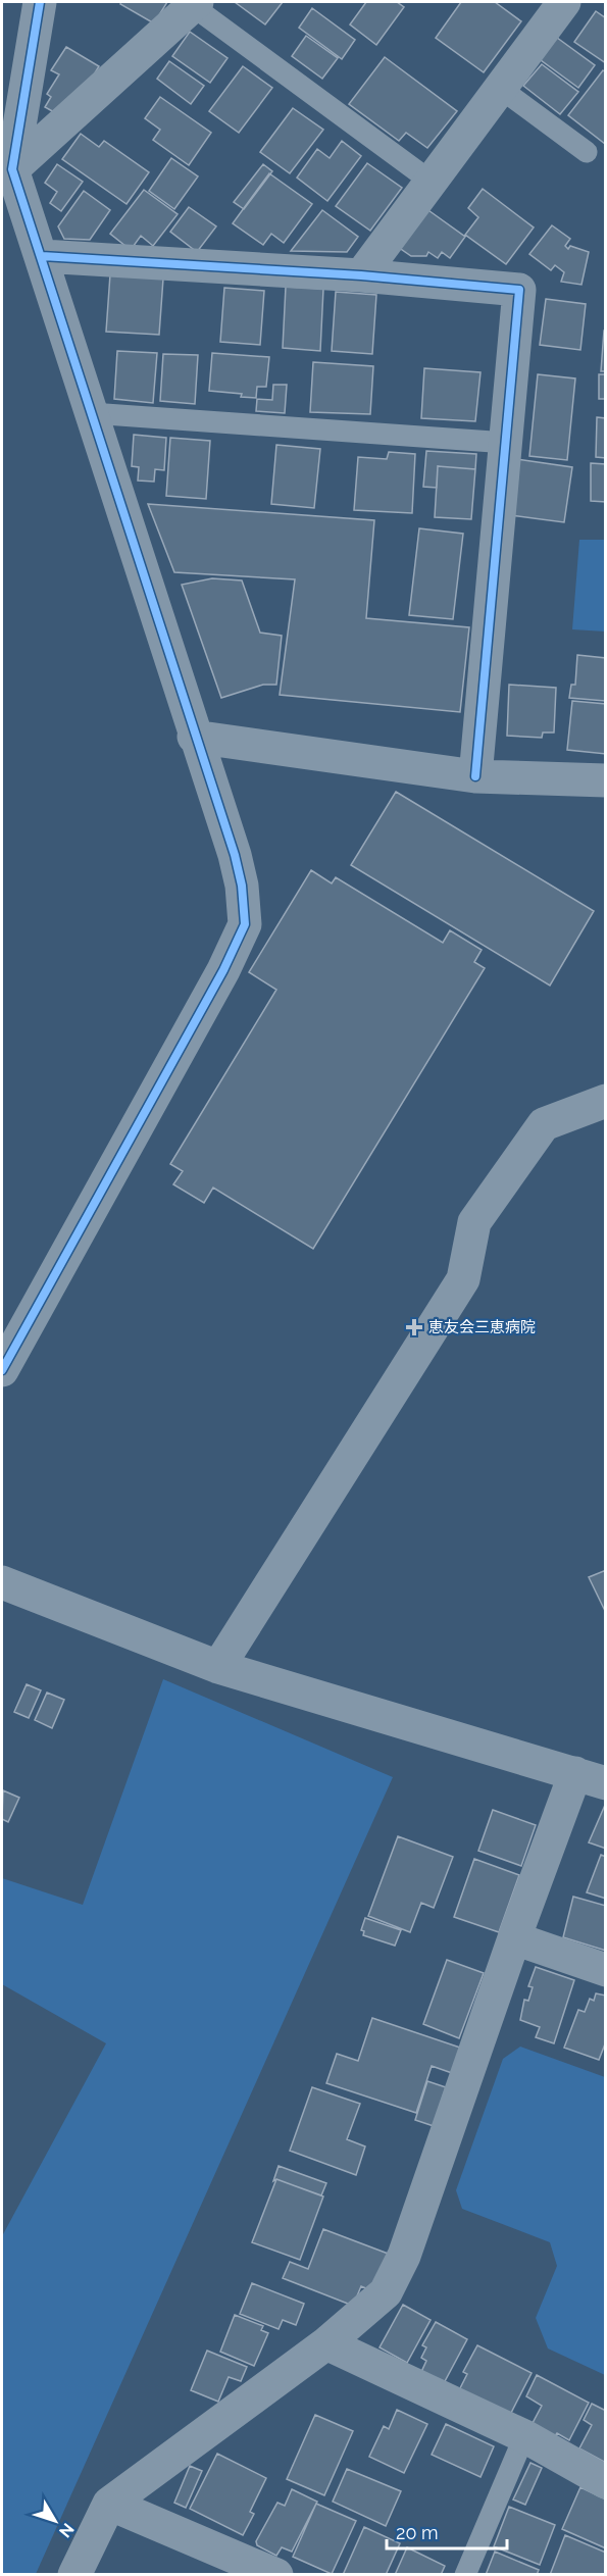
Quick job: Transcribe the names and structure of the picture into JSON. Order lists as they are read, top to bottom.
{
  "places": {
    "health": ["恵友会三恵病院"]
  },
  "scale_bar": "20 m",
  "north": "bottom right"
}
